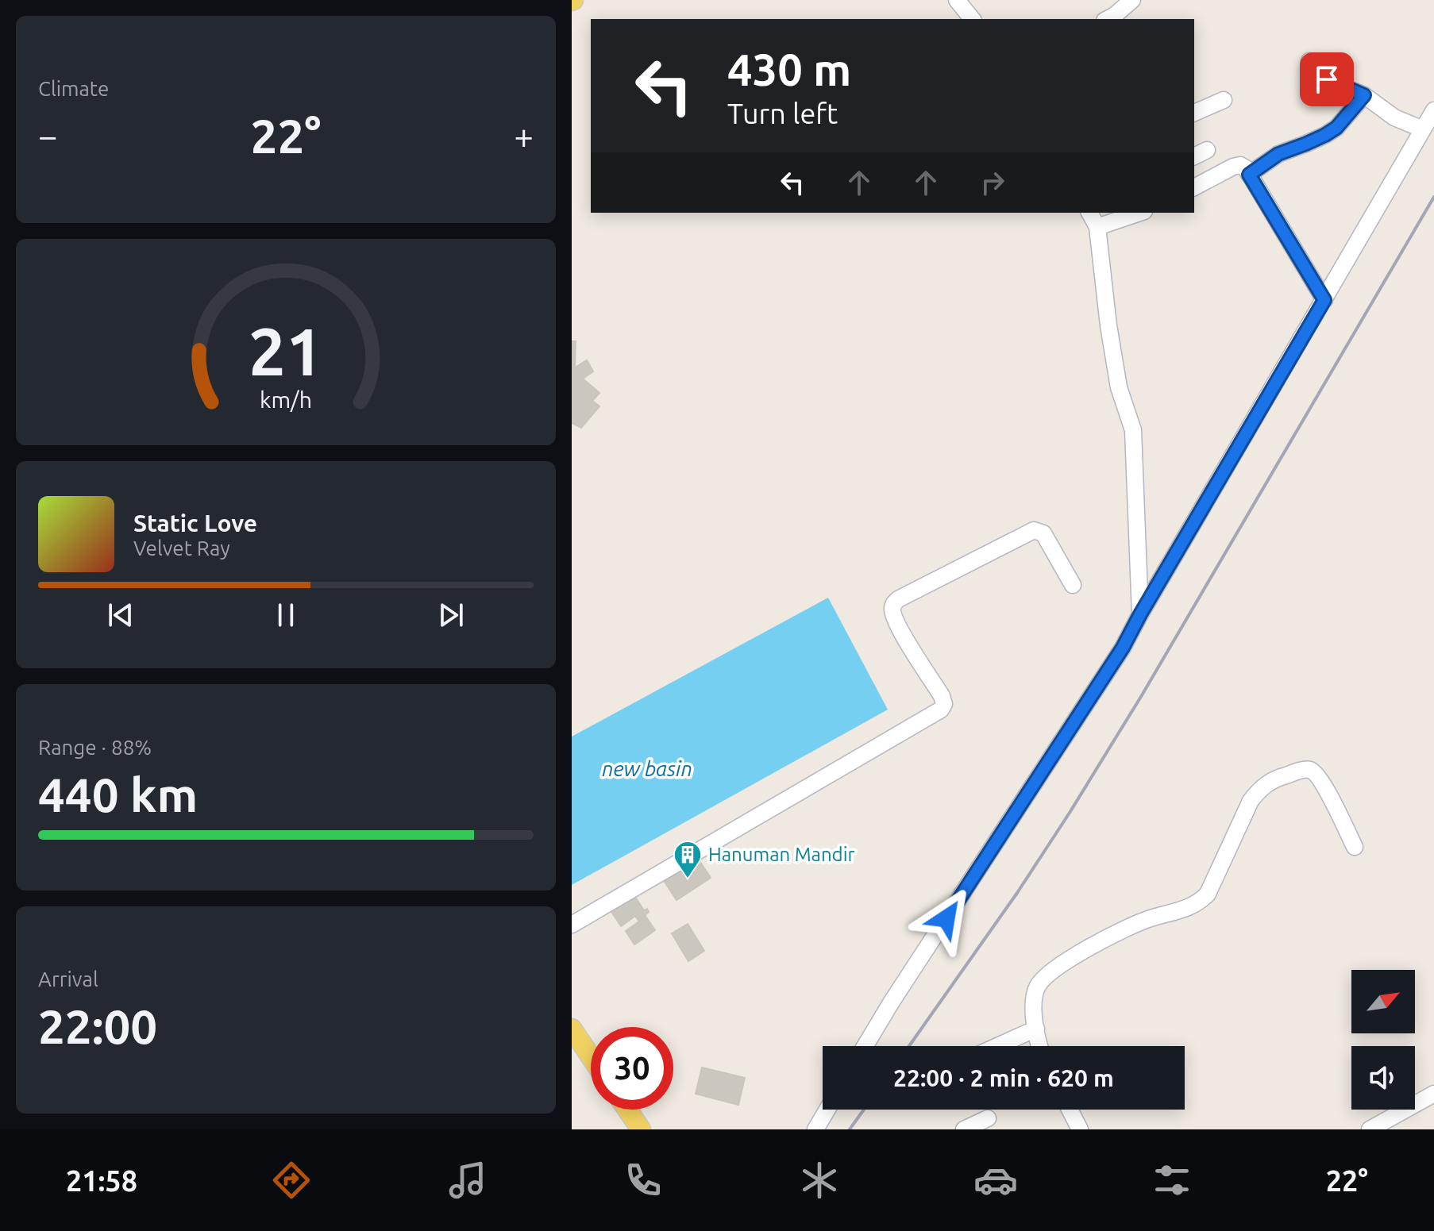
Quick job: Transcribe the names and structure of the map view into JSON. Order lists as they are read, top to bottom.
{
  "water": ["new basin"],
  "places": {
    "building": ["Hanuman Mandir"]
  },
  "north": "top right",
  "page": {
    "tile": [
      "Climate",
      ["Range · 88%", "440 km"],
      ["Arrival", "22:00"]
    ],
    "turn": ["430 m", "Turn left"],
    "heat": ["−", "22°", "+"],
    "song": ["Static Love", "Velvet Ray"],
    "limit": "30",
    "trip": "22:00 · 2 min · 620 m",
    "tabs": ["21:58", "22°"],
    "gauge": ["21", "km/h"]
  }
}
